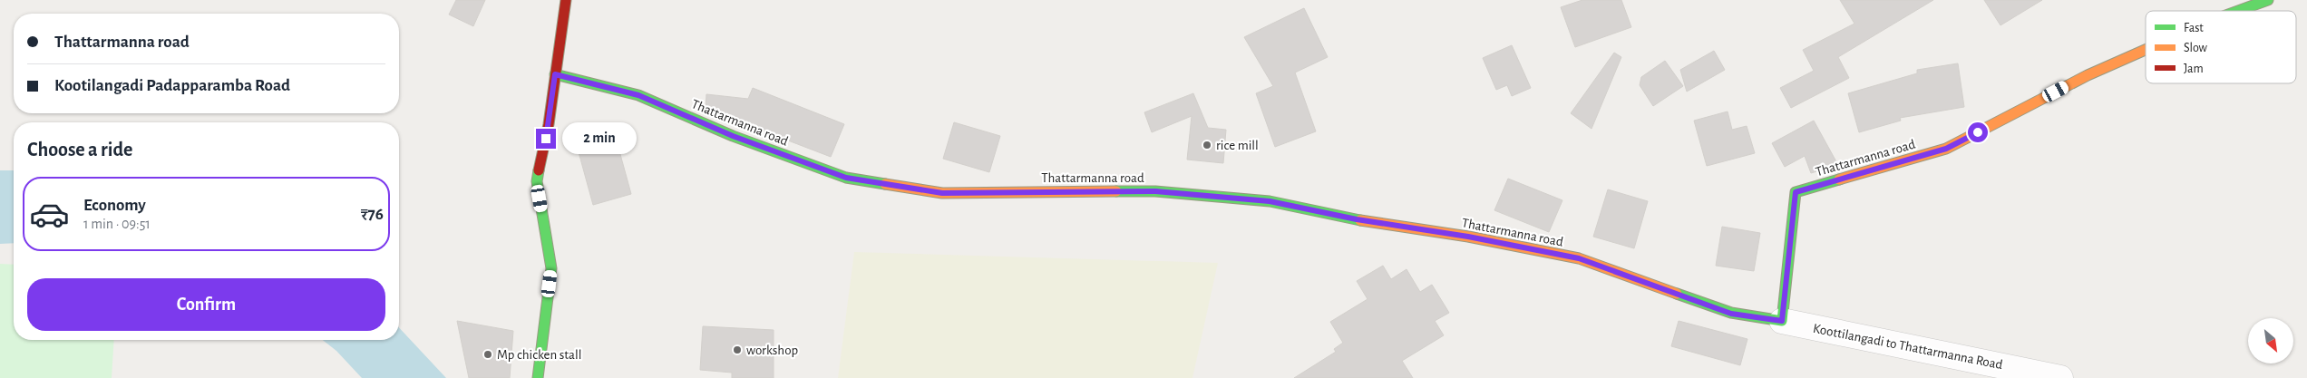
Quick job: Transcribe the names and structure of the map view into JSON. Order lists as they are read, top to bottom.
{
  "streets": {
    "street": ["Thattarmanna road", "Koottilangadi to Thattarmanna Road"]
  },
  "crossings": [
    ["Thattarmanna road", "Koottilangadi to Thattarmanna Road"]
  ],
  "places": ["rice mill", "workshop", "Mp chicken stall"],
  "legend": ["Fast", "Slow", "Jam"],
  "north": "bottom right",
  "page": {
    "banner": ["Thattarmanna road", "Kootilangadi Padapparamba Road"],
    "bubble": "2 min",
    "heading": "Choose a ride",
    "list": [
      {
        "name": "Economy",
        "note": "1 min · 09:51",
        "value": "₹76"
      }
    ],
    "buttons": "Confirm"
  }
}
